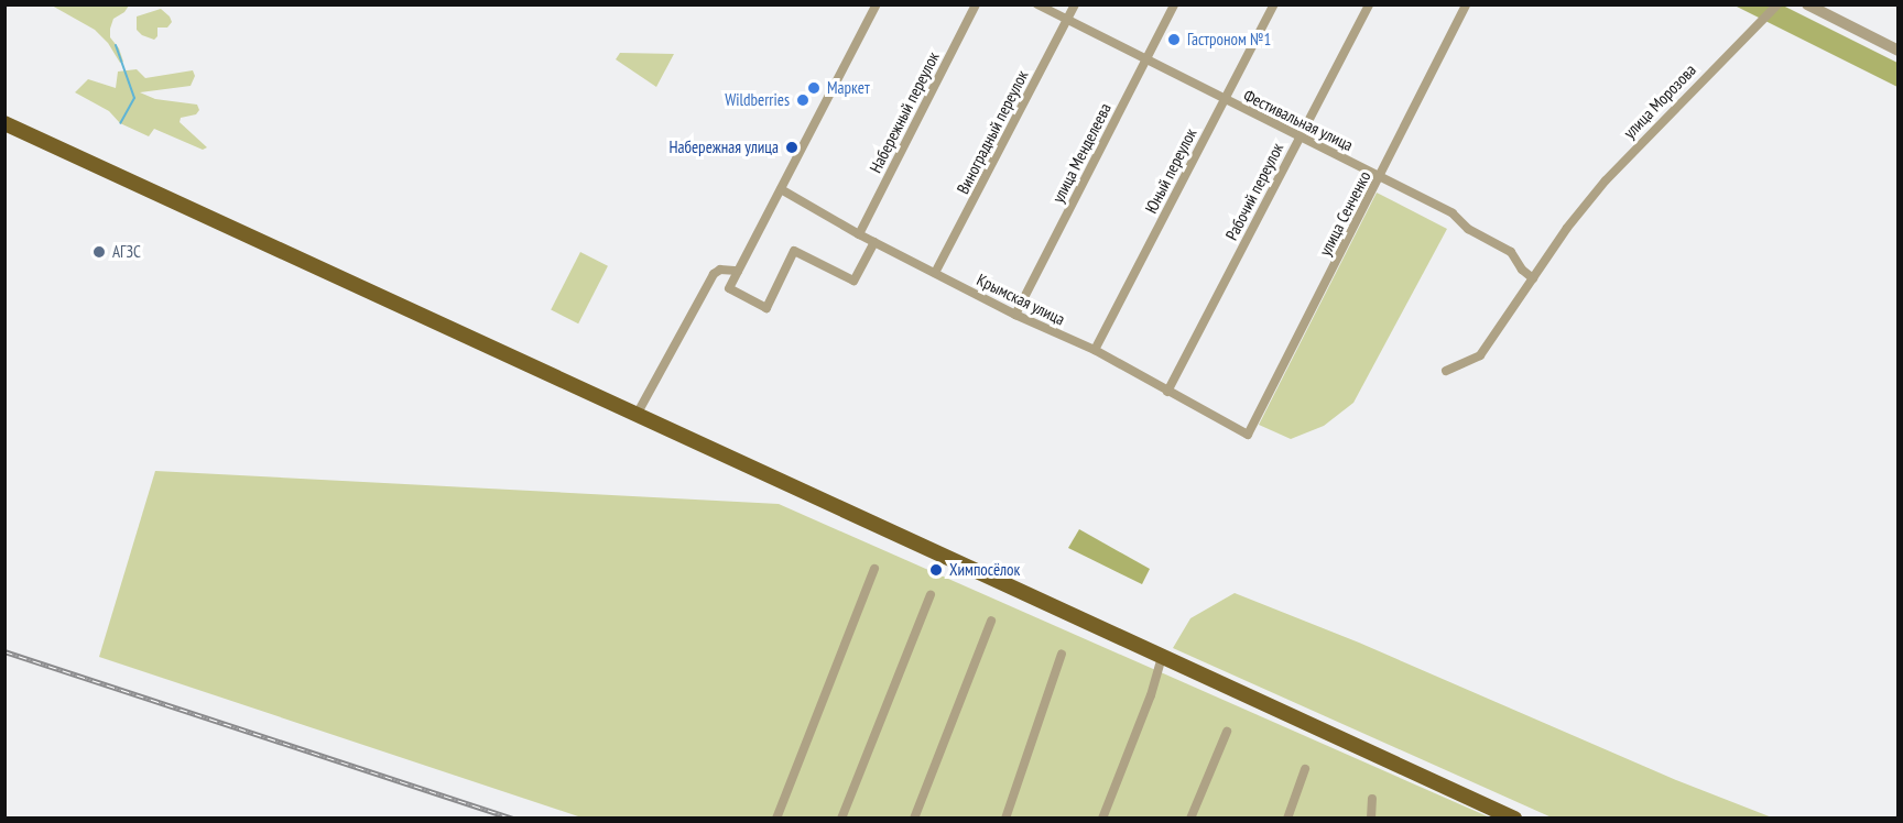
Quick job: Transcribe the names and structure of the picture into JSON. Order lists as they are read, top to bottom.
{
  "streets": {
    "street": [
      "улица Морозова",
      "Набережный переулок",
      "Фестивальная улица",
      "Виноградный переулок",
      "улица Менделеева",
      "Юный переулок",
      "Рабочий переулок",
      "улица Сенченко",
      "Крымская улица"
    ]
  },
  "crossings": [
    ["улица Морозова", "Фестивальная улица"],
    ["Набережный переулок", "Крымская улица"],
    ["Фестивальная улица", "Виноградный переулок"],
    ["Фестивальная улица", "улица Менделеева"],
    ["Фестивальная улица", "Юный переулок"],
    ["Фестивальная улица", "Рабочий переулок"],
    ["Фестивальная улица", "улица Сенченко"],
    ["Виноградный переулок", "Крымская улица"],
    ["улица Менделеева", "Крымская улица"],
    ["Юный переулок", "Крымская улица"],
    ["Рабочий переулок", "Крымская улица"],
    ["улица Сенченко", "Крымская улица"]
  ],
  "places": [
    "Гастроном №1",
    "Маркет",
    "Wildberries",
    "Набережная улица",
    "АГЗС",
    "Химпосёлок"
  ]
}
